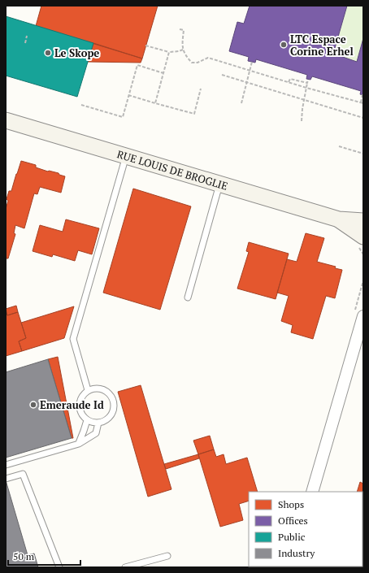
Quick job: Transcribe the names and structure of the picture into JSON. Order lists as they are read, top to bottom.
{
  "streets": {
    "street": ["RUE LOUIS DE BROGLIE"]
  },
  "places": ["LTC Espace Corine Erhel", "Le Skope", "Emeraude Id"],
  "legend": [
    "Shops",
    "Offices",
    "Public",
    "Industry"
  ],
  "scale_bar": "50 m"
}
